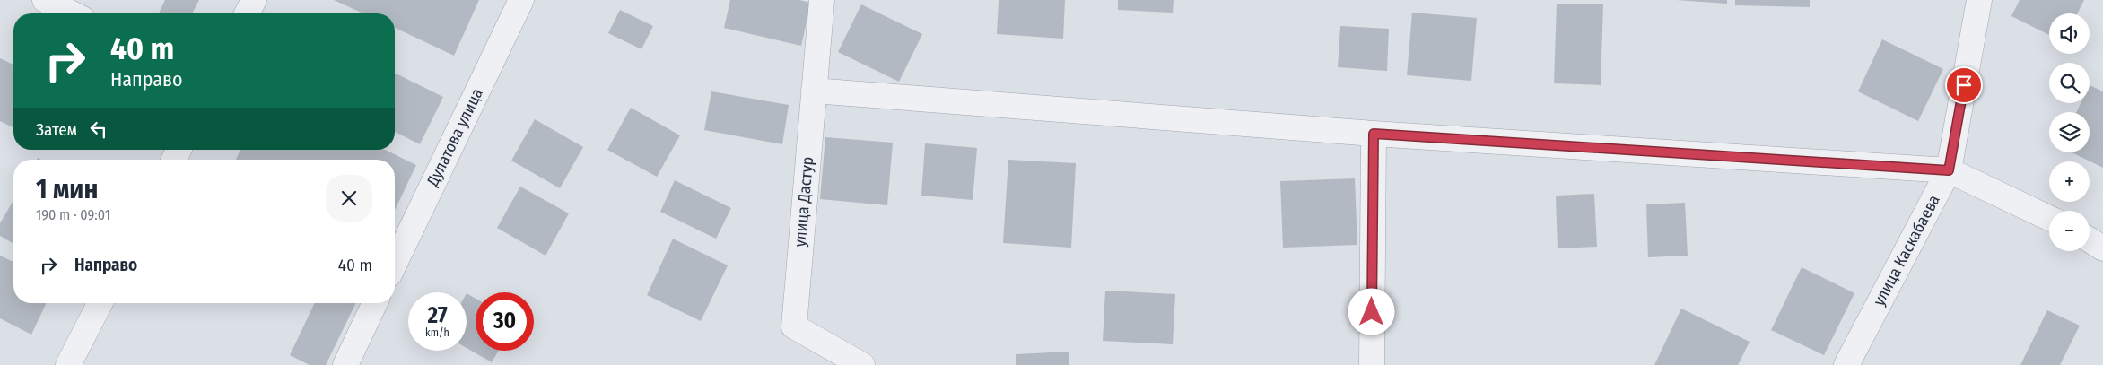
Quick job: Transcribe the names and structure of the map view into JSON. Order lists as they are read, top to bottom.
{
  "streets": {
    "street": ["Дулатова улица", "улица Дастур", "улица Каскабаева"]
  },
  "page": {
    "map_buttons": ["+", "−"],
    "turn": ["40 m", "Направо"],
    "then": "Затем",
    "heading": ["1 мин", "190 m · 09:01"],
    "list": [
      {
        "name": "Направо",
        "value": "40 m"
      }
    ],
    "speed": "27 km/h",
    "limit": "30"
  }
}
